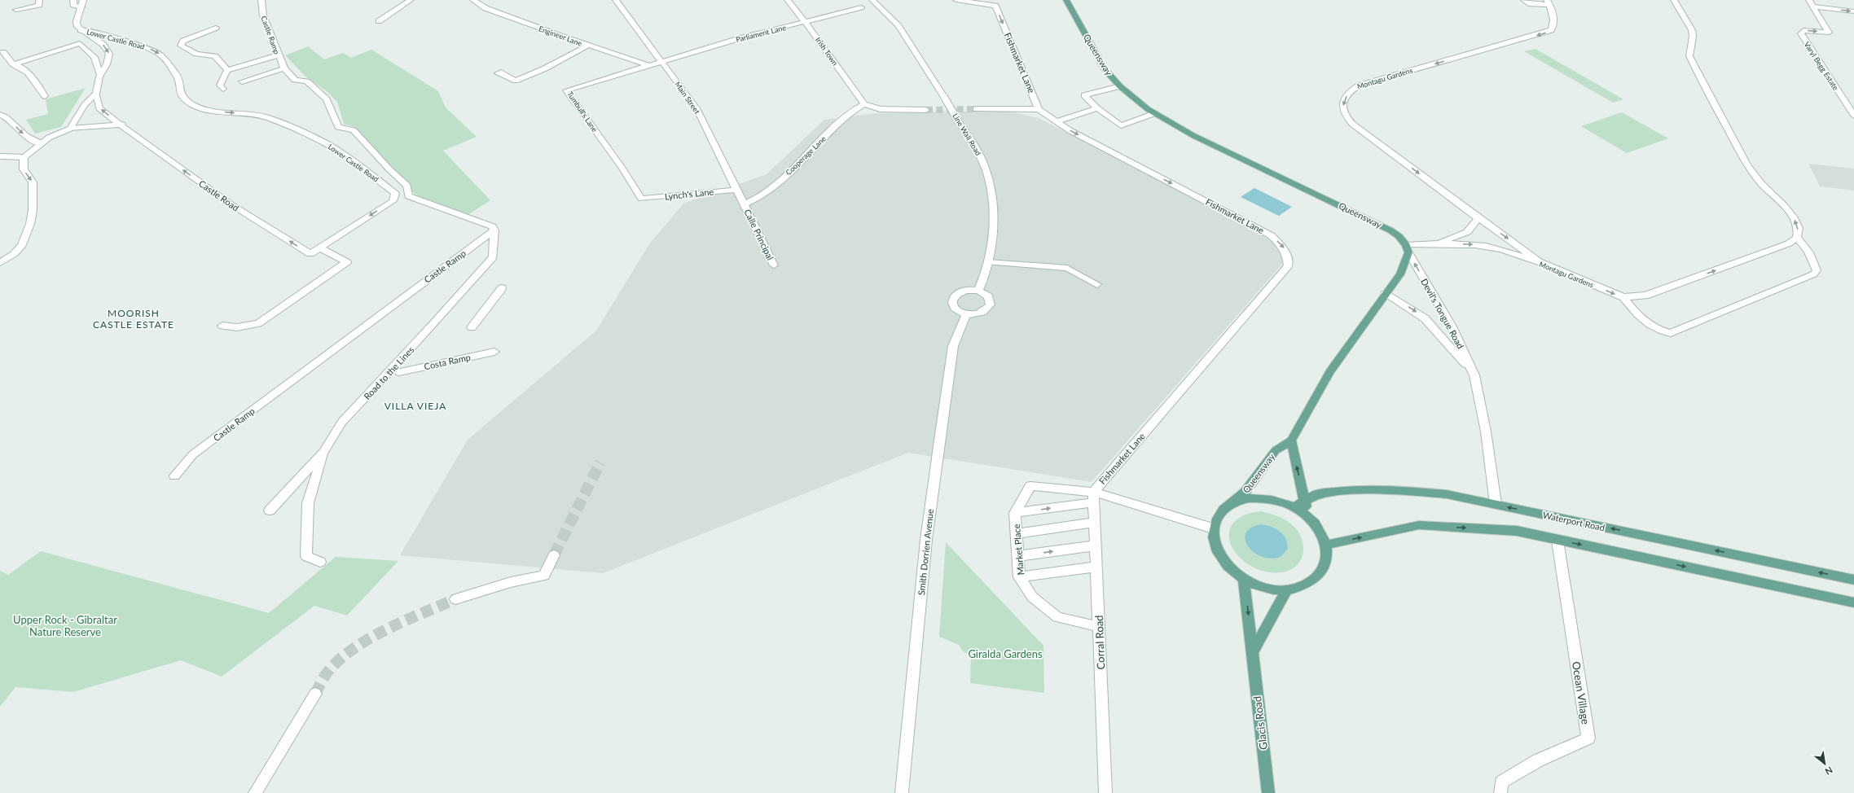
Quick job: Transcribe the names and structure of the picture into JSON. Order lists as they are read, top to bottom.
{
  "streets": {
    "main road": ["Queensway", "Waterport Road", "Glacis Road"],
    "street": [
      "Parliament Lane",
      "Castle Ramp",
      "Engineer Lane",
      "Lower Castle Road",
      "Irish Town",
      "Fishmarket Lane",
      "Varyl Begg Estate",
      "Montagu Gardens",
      "Main Street",
      "Tumbull's Lane",
      "Line Wall Road",
      "Cooperage Lane",
      "Lynch's Lane",
      "Castle Road",
      "Calle Principal",
      "Devil's Tongue Road",
      "Costa Ramp",
      "Road to the Lines",
      "Market Place",
      "Smith Dorrien Avenue",
      "Corral Road",
      "Ocean Village"
    ]
  },
  "crossings": [
    ["Parliament Lane", "Irish Town"],
    ["Parliament Lane", "Main Street"],
    ["Parliament Lane", "Tumbull's Lane"],
    ["Castle Ramp", "Road to the Lines"],
    ["Engineer Lane", "Tumbull's Lane"],
    ["Lower Castle Road", "Castle Road"],
    ["Irish Town", "Cooperage Lane"],
    ["Queensway", "Devil's Tongue Road"],
    ["Queensway", "Waterport Road"],
    ["Queensway", "Glacis Road"],
    ["Fishmarket Lane", "Market Place"],
    ["Fishmarket Lane", "Corral Road"],
    ["Main Street", "Tumbull's Lane"],
    ["Main Street", "Cooperage Lane"],
    ["Main Street", "Lynch's Lane"],
    ["Main Street", "Calle Principal"],
    ["Tumbull's Lane", "Lynch's Lane"],
    ["Line Wall Road", "Smith Dorrien Avenue"],
    ["Cooperage Lane", "Calle Principal"],
    ["Devil's Tongue Road", "Waterport Road"],
    ["Waterport Road", "Glacis Road"],
    ["Market Place", "Corral Road"]
  ],
  "one_way": ["Castle Road"],
  "districts": ["MOORISH CASTLE ESTATE", "VILLA VIEJA"],
  "parks": ["Upper Rock - Gibraltar Nature Reserve", "Giralda Gardens"],
  "north": "bottom right"
}
